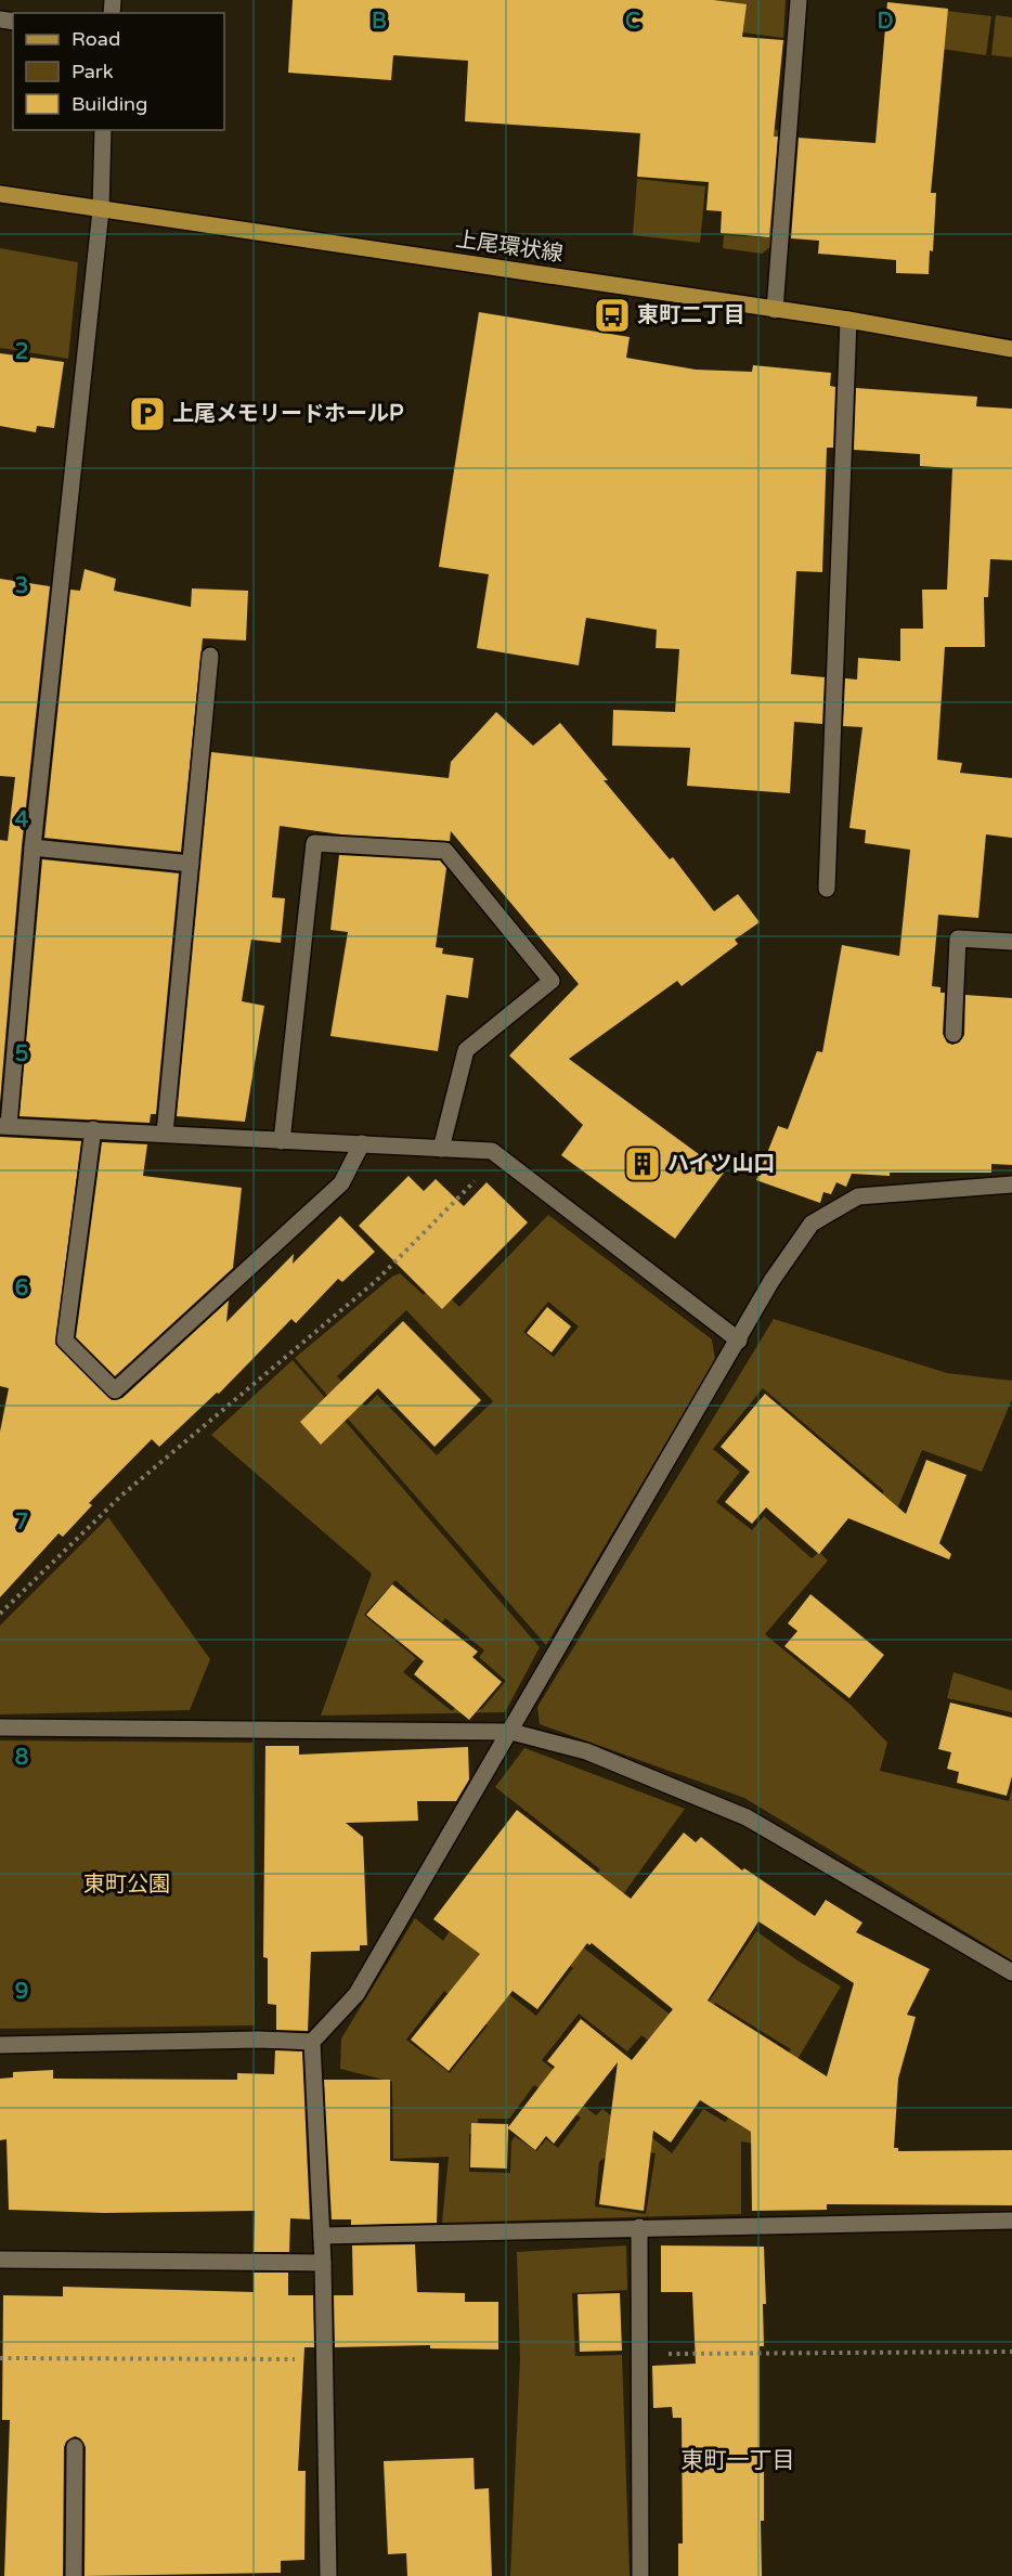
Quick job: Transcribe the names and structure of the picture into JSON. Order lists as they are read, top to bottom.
{
  "streets": {
    "main road": ["上尾環状線"]
  },
  "districts": ["東町一丁目"],
  "parks": ["東町公園"],
  "places": {
    "bus stop": ["東町二丁目"],
    "parking": ["上尾メモリードホールP"],
    "building": ["ハイツ山口"]
  },
  "legend": ["Road", "Park", "Building"],
  "grid": {
    "columns": ["B", "C", "D"],
    "rows": [
      "2",
      "3",
      "4",
      "5",
      "6",
      "7",
      "8",
      "9"
    ]
  }
}
